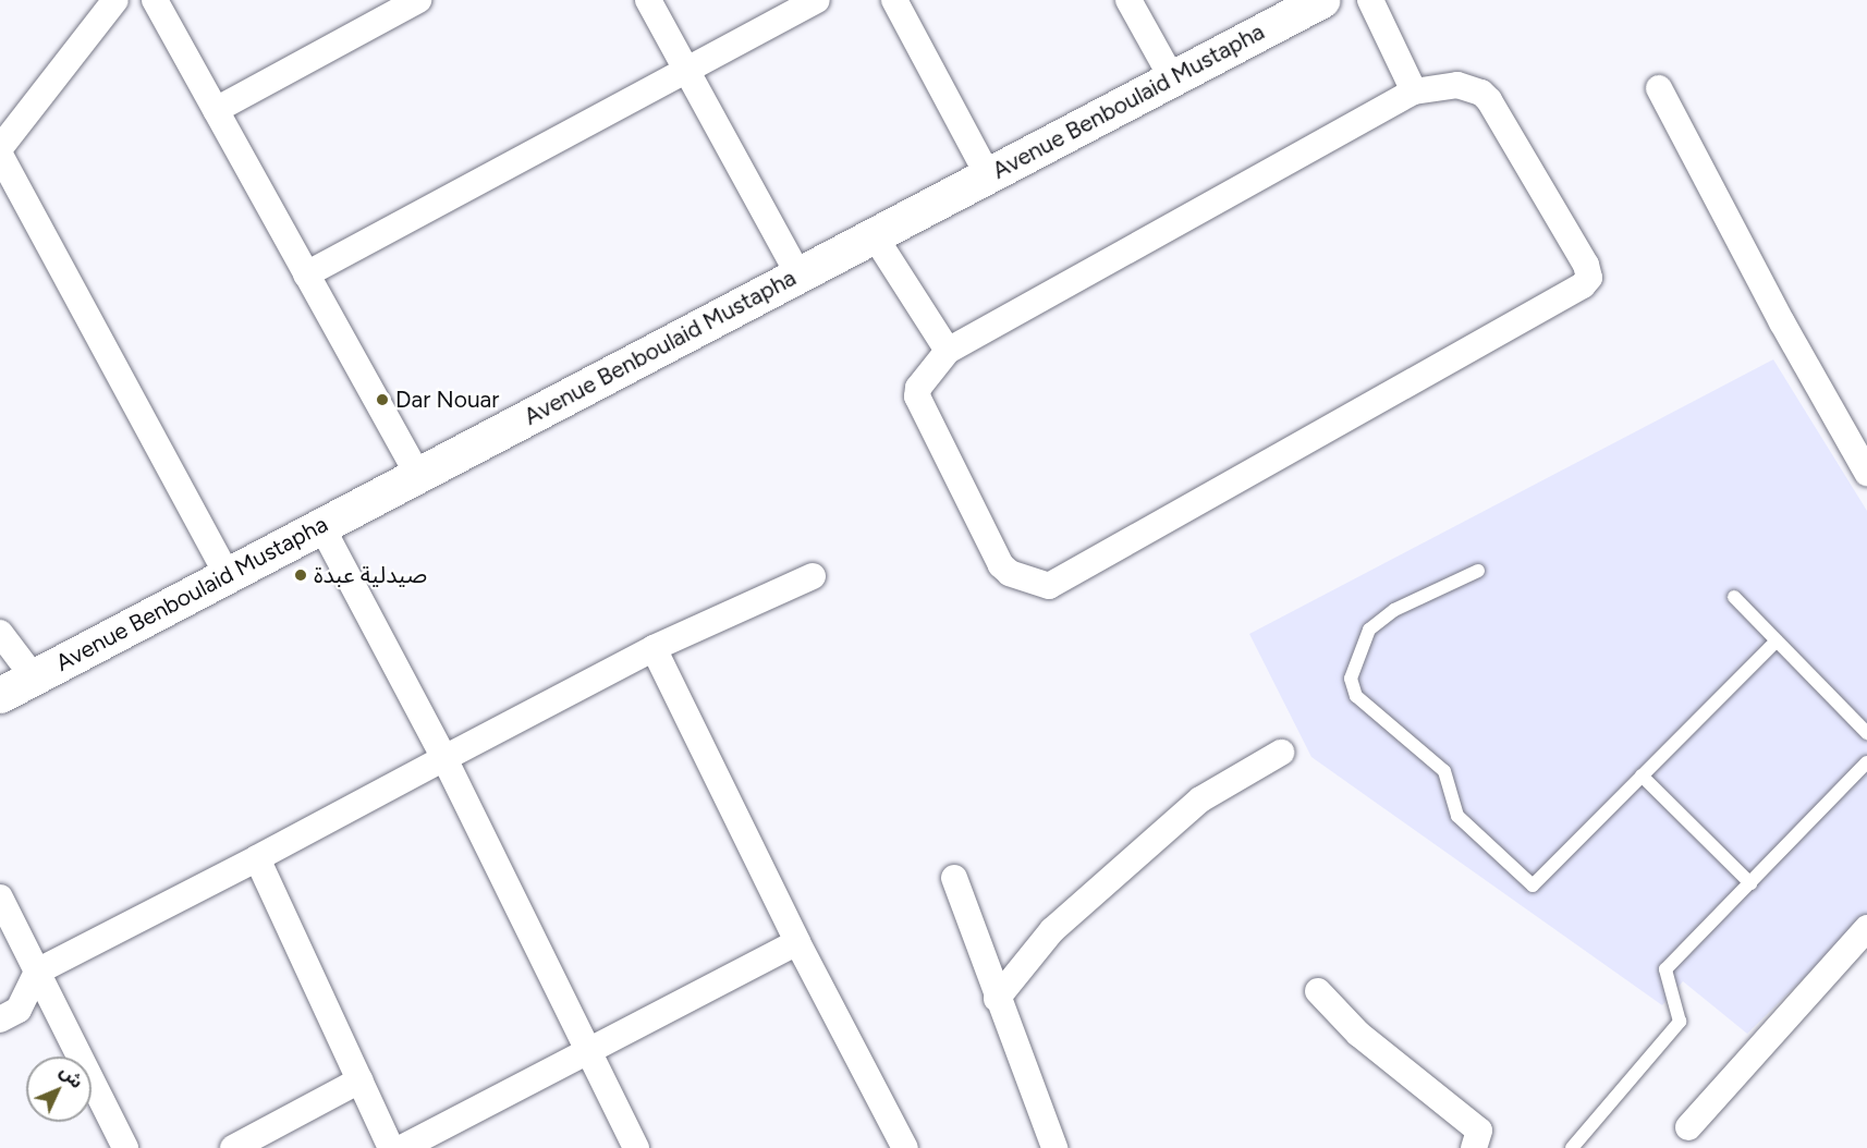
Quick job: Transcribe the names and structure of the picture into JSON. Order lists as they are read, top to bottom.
{
  "streets": {
    "main road": ["Avenue Benboulaid Mustapha"]
  },
  "places": ["Dar Nouar", "صيدلية عبدة"],
  "north": "top right"
}
